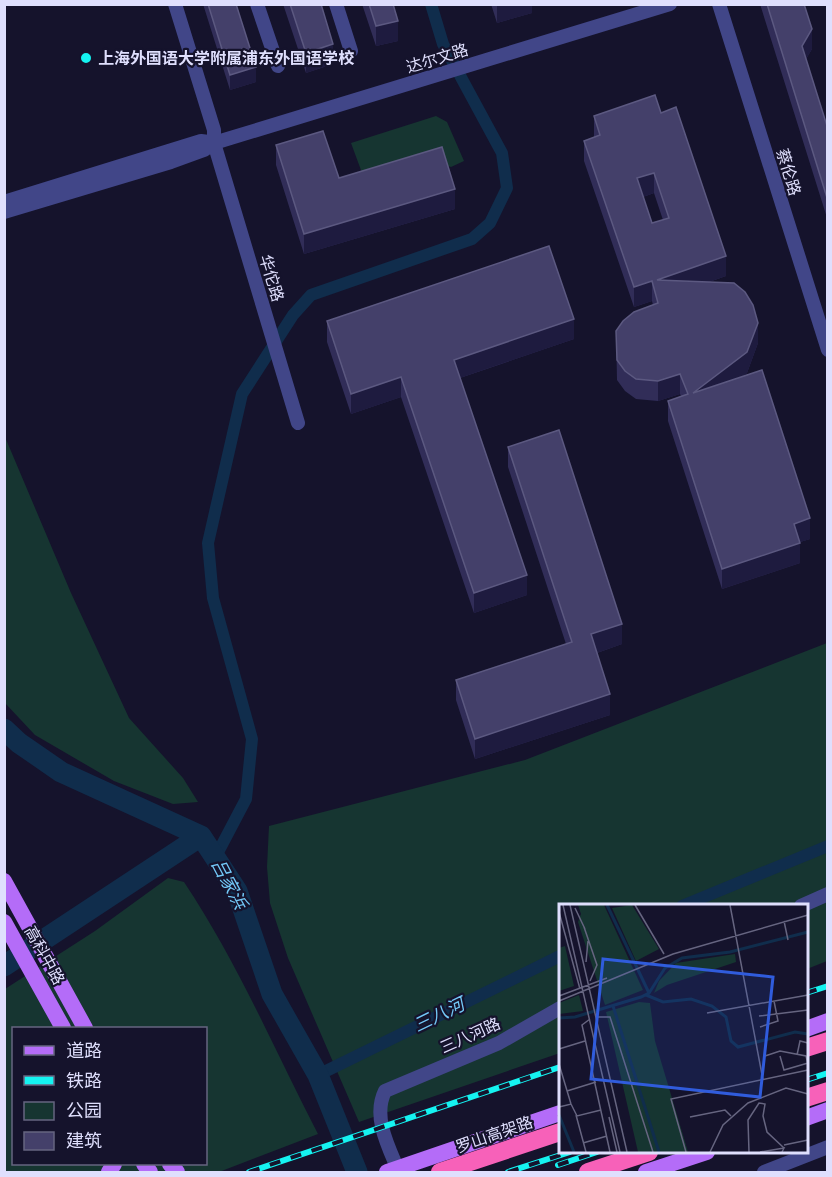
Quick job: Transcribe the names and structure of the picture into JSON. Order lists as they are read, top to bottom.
{
  "streets": {
    "highway": ["罗山高架路"],
    "main road": ["高科中路"],
    "street": [
      "达尔文路",
      "蔡伦路",
      "华佗路",
      "三八河路"
    ]
  },
  "crossings": [
    ["达尔文路", "华佗路"]
  ],
  "water": ["吕家浜", "三八河"],
  "places": ["上海外国语大学附属浦东外国语学校"],
  "legend": [
    "道路",
    "铁路",
    "公园",
    "建筑"
  ]
}
